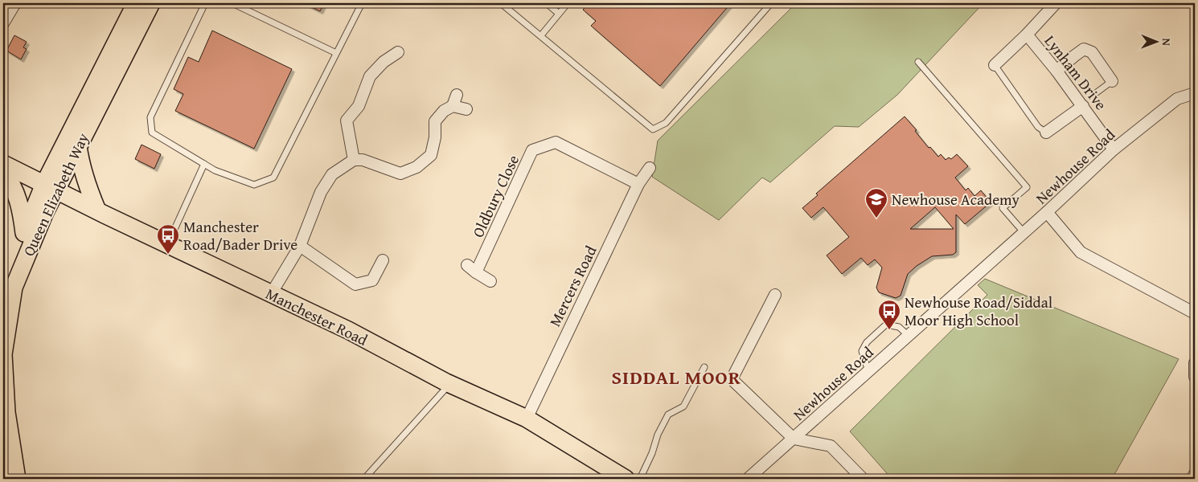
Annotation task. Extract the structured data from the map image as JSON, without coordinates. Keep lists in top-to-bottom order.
{
  "streets": {
    "main road": ["Queen Elizabeth Way", "Manchester Road"],
    "street": [
      "Lynham Drive",
      "Newhouse Road",
      "Oldbury Close",
      "Mercers Road"
    ]
  },
  "crossings": [
    ["Lynham Drive", "Newhouse Road"],
    ["Queen Elizabeth Way", "Manchester Road"],
    ["Oldbury Close", "Mercers Road"],
    ["Mercers Road", "Manchester Road"]
  ],
  "districts": ["SIDDAL MOOR"],
  "places": {
    "school or university": ["Newhouse Academy"],
    "bus stop": ["Manchester Road/Bader Drive", "Newhouse Road/Siddal Moor High School"]
  },
  "north": "right"
}
